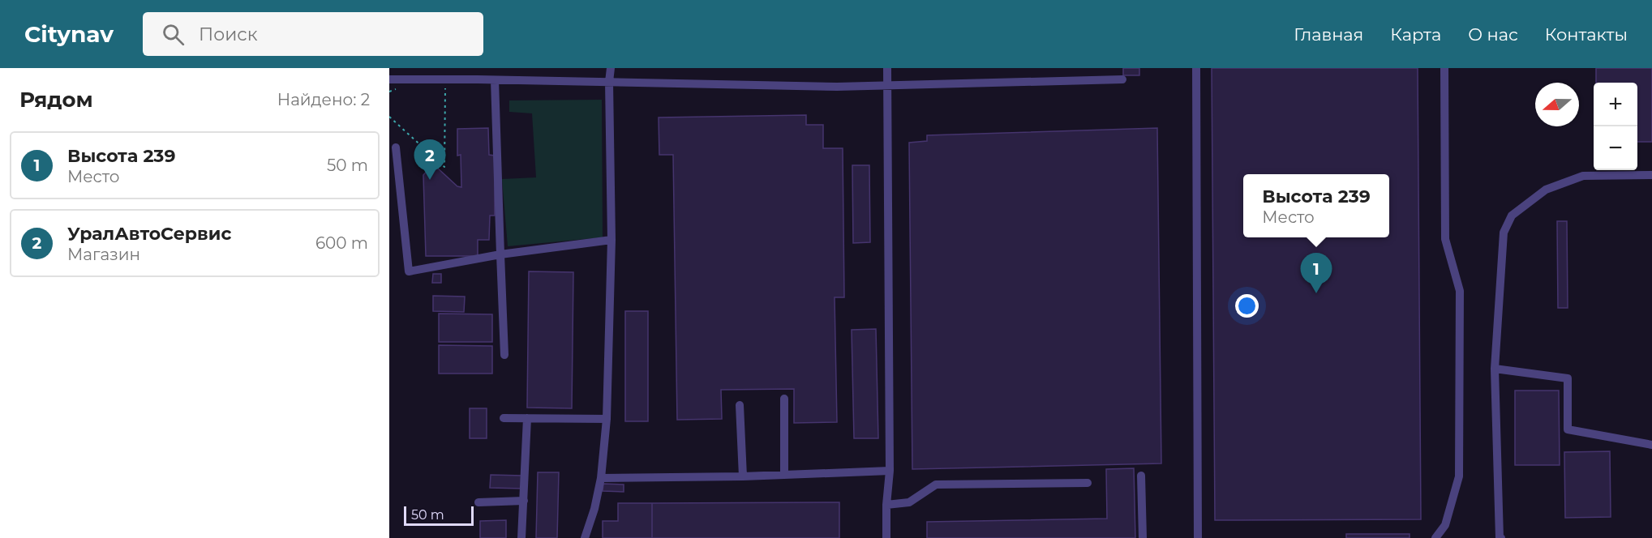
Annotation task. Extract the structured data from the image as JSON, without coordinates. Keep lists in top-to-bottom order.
{
  "scale_bar": "50 m",
  "north": "left",
  "page": {
    "header": "Citynav",
    "search": "Поиск",
    "nav": [
      "Главная",
      "Карта",
      "О нас",
      "Контакты"
    ],
    "heading": ["Рядом", "Найдено: 2"],
    "map_buttons": ["+", "−"],
    "list": [
      {
        "mark": "1",
        "name": "Высота 239",
        "note": "Место",
        "value": "50 m"
      },
      {
        "mark": "2",
        "name": "УралАвтоСервис",
        "note": "Магазин",
        "value": "600 m"
      }
    ],
    "pins": ["2", "1"],
    "popup": ["Высота 239", "Место"],
    "scale": "50 m"
  }
}
